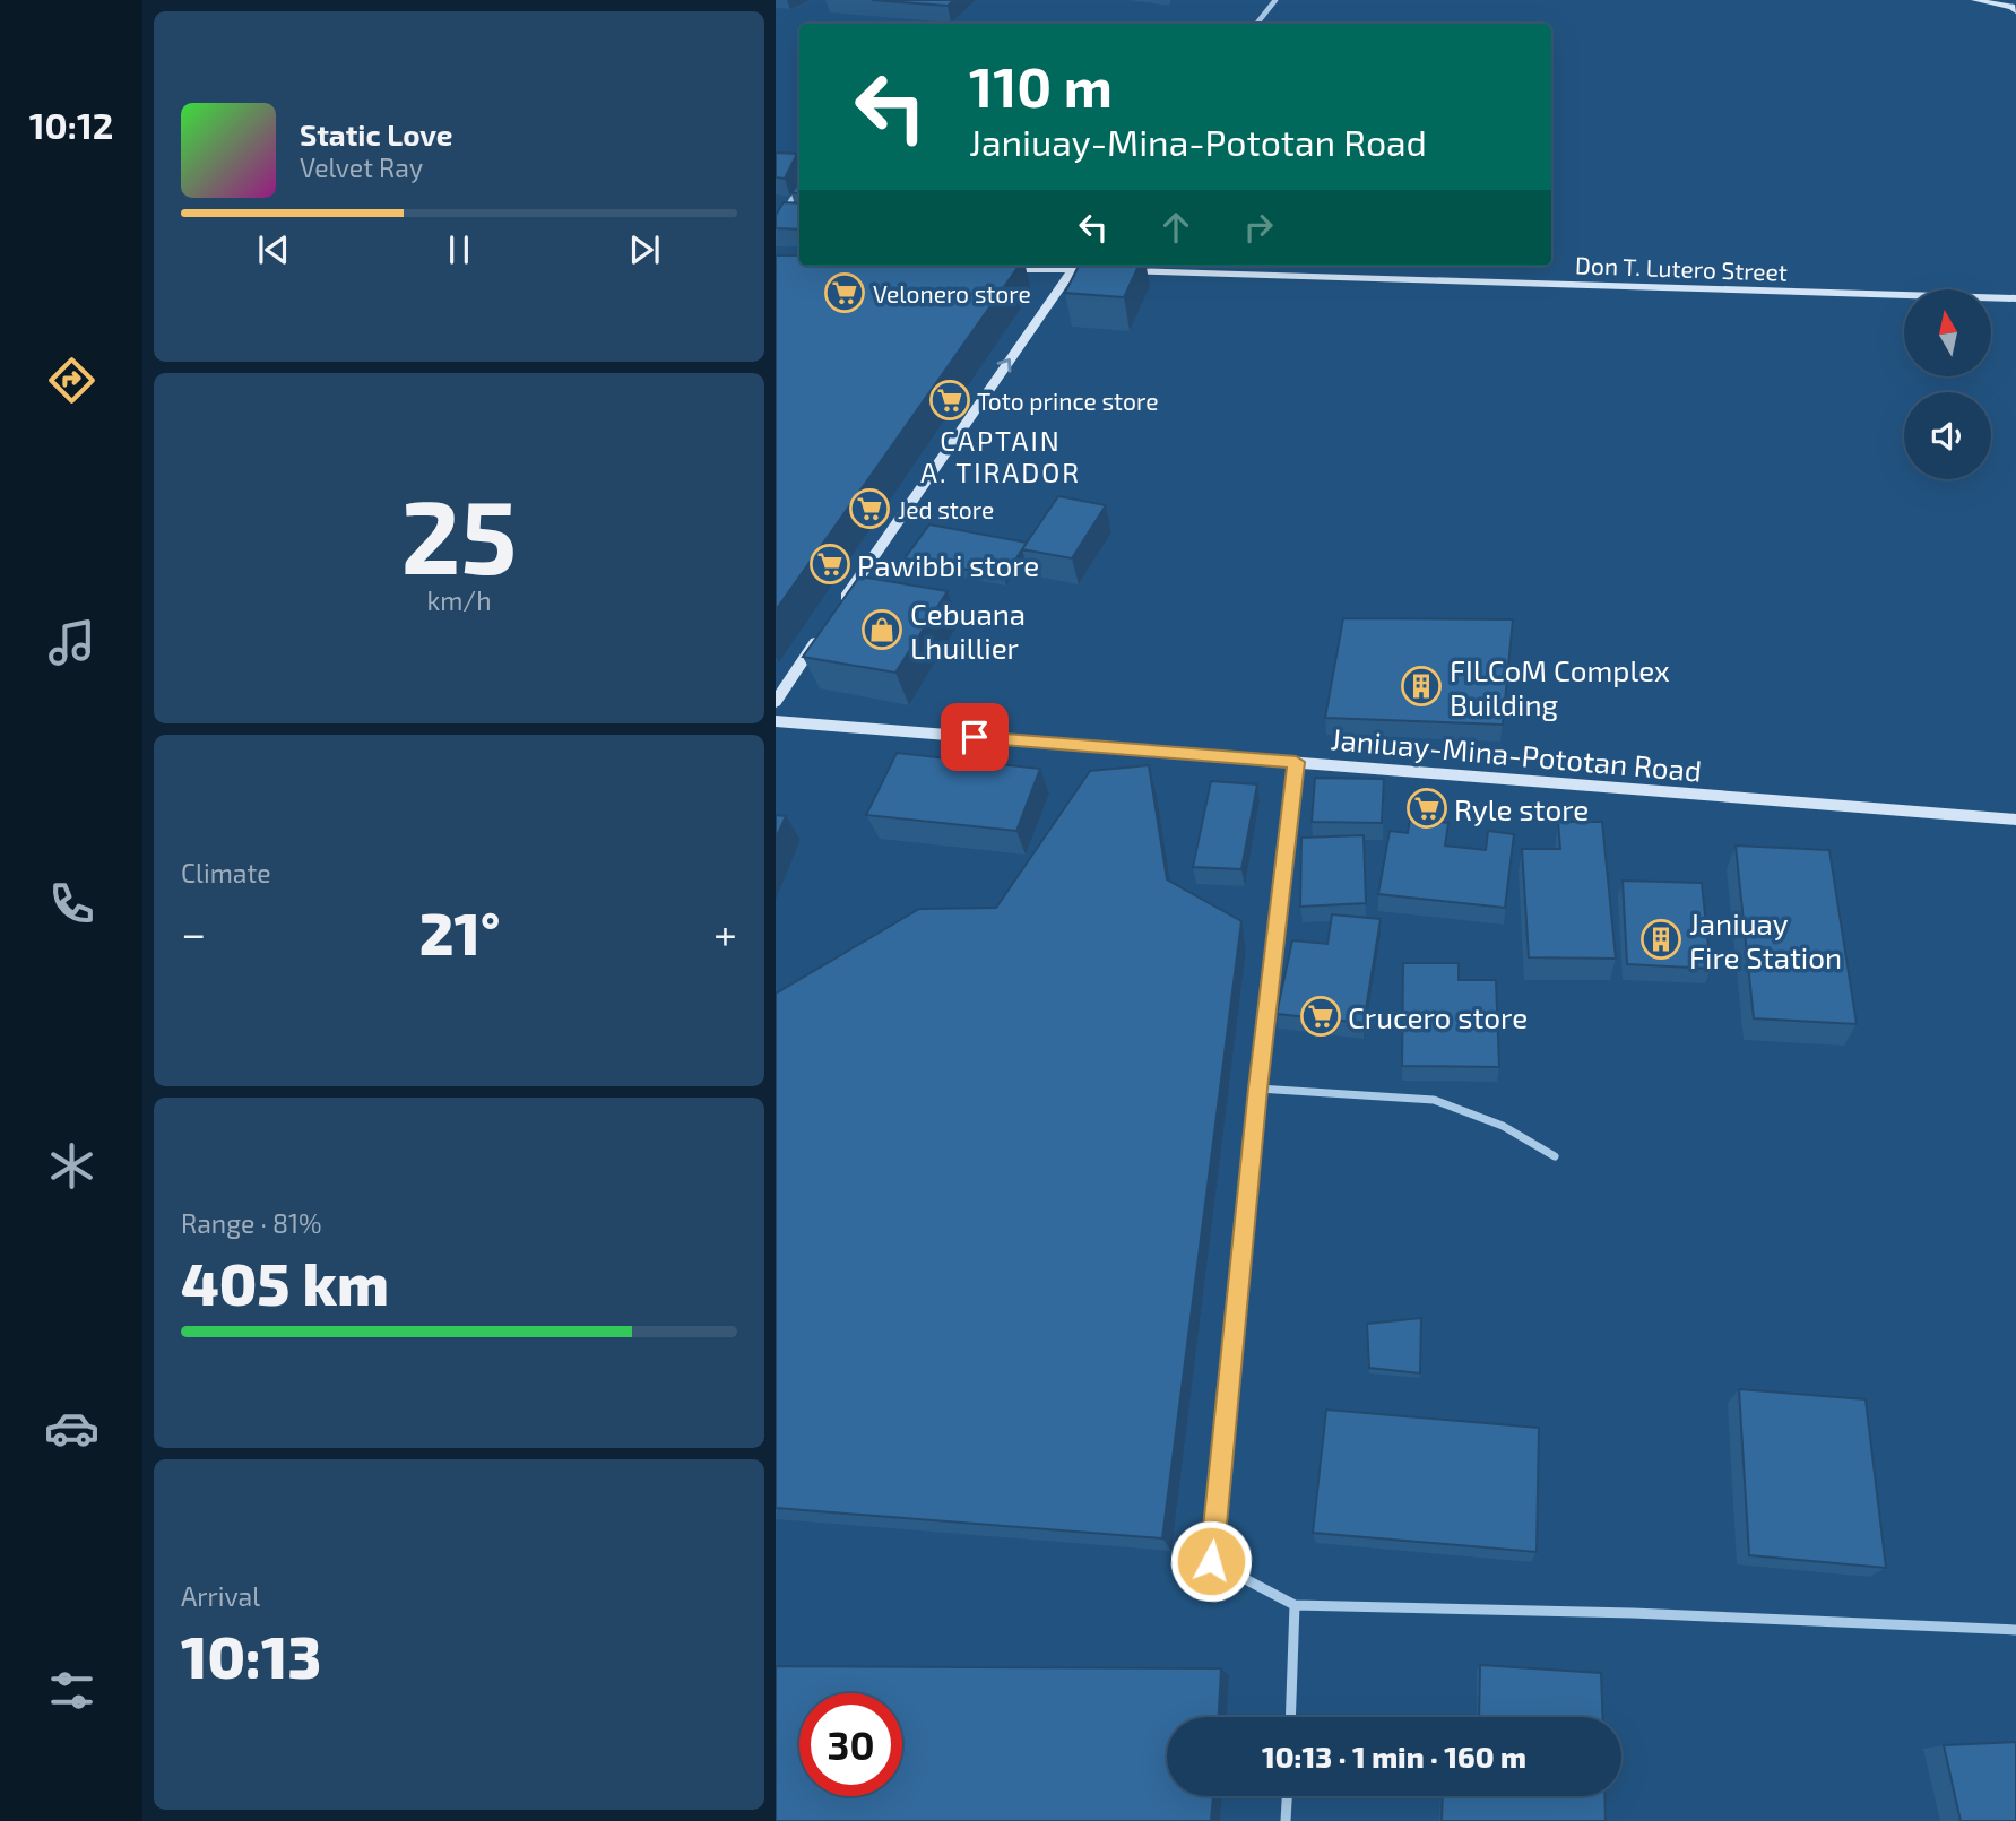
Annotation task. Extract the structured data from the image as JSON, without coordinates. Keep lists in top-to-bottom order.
{
  "streets": {
    "main road": ["Don T. Lutero Street", "Janiuay-Mina-Pototan Road"]
  },
  "districts": ["CAPTAIN A. TIRADOR"],
  "places": {
    "supermarket": [
      "Velonero store",
      "Toto prince store",
      "Jed store",
      "Pawibbi store",
      "Ryle store",
      "Crucero store"
    ],
    "shop": ["Cebuana Lhuillier"],
    "building": ["FILCoM Complex Building", "Janiuay Fire Station"]
  },
  "north": "top",
  "page": {
    "tabs": "10:12",
    "turn": ["110 m", "Janiuay-Mina-Pototan Road"],
    "song": ["Static Love", "Velvet Ray"],
    "tile": [
      ["25", "km/h"],
      "Climate",
      ["Range · 81%", "405 km"],
      ["Arrival", "10:13"]
    ],
    "heat": ["−", "21°", "+"],
    "limit": "30",
    "trip": "10:13 · 1 min · 160 m"
  }
}
